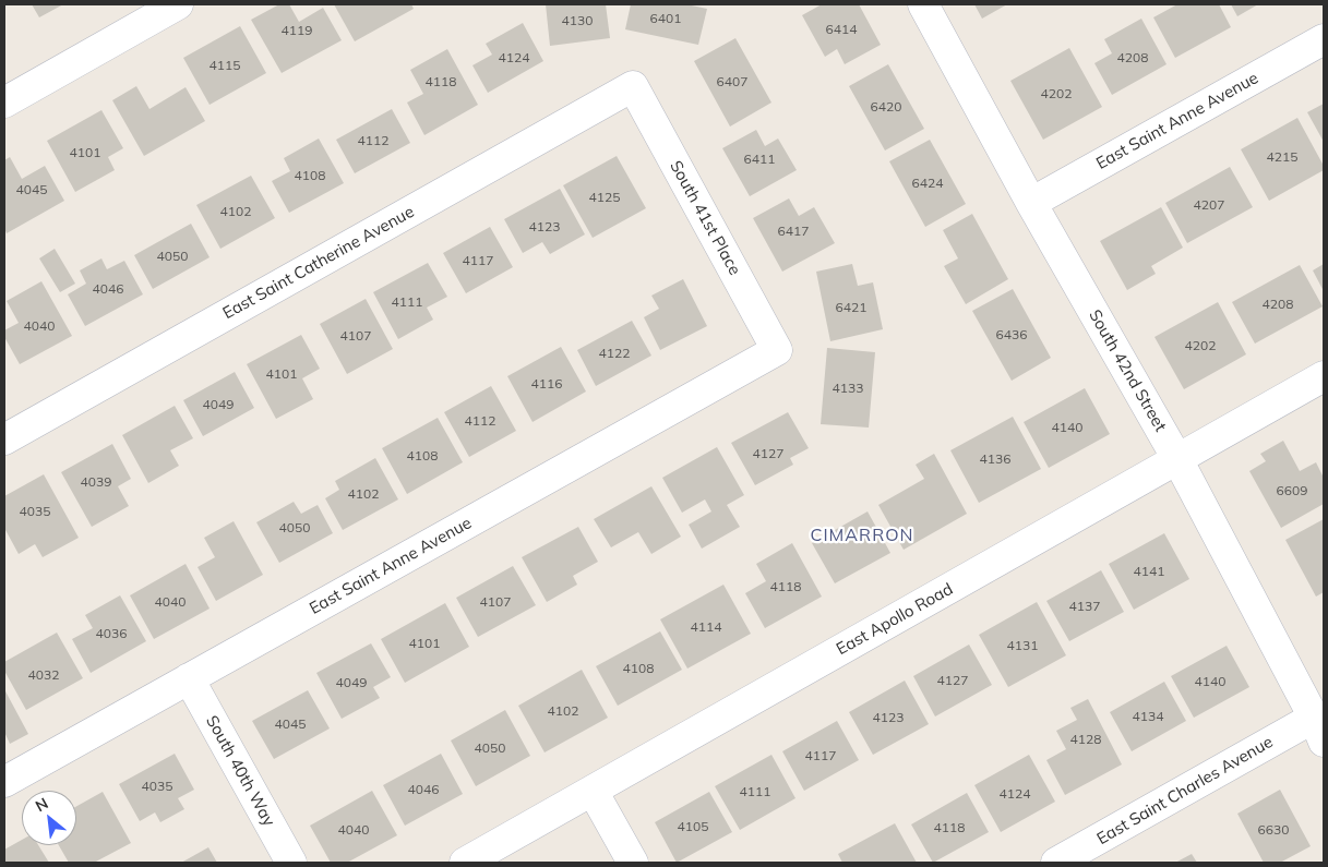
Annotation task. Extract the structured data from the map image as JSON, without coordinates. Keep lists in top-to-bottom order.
{
  "streets": {
    "street": [
      "East Saint Anne Avenue",
      "South 41st Place",
      "East Saint Catherine Avenue",
      "South 42nd Street",
      "East Apollo Road",
      "South 40th Way",
      "East Saint Charles Avenue"
    ]
  },
  "crossings": [
    ["East Saint Anne Avenue", "South 41st Place"],
    ["East Saint Anne Avenue", "South 42nd Street"],
    ["East Saint Anne Avenue", "South 40th Way"],
    ["South 41st Place", "East Saint Catherine Avenue"],
    ["South 42nd Street", "East Apollo Road"],
    ["South 42nd Street", "East Saint Charles Avenue"]
  ],
  "districts": ["CIMARRON"],
  "house_numbers": [
    "6401",
    "4130",
    "6414",
    "4119",
    "4124",
    "4208",
    "4115",
    "4118",
    "6407",
    "4202",
    "6420",
    "4112",
    "4101",
    "4215",
    "6411",
    "4108",
    "6424",
    "4045",
    "4125",
    "4207",
    "4102",
    "4123",
    "6417",
    "4050",
    "4117",
    "4046",
    "4111",
    "4208",
    "6421",
    "4040",
    "6436",
    "4107",
    "4202",
    "4122",
    "4101",
    "4116",
    "4133",
    "4049",
    "4112",
    "4140",
    "4127",
    "4108",
    "4136",
    "4039",
    "6609",
    "4102",
    "4035",
    "4050",
    "4141",
    "4118",
    "4040",
    "4107",
    "4137",
    "4114",
    "4036",
    "4101",
    "4131",
    "4108",
    "4032",
    "4127",
    "4140",
    "4049",
    "4102",
    "4134",
    "4123",
    "4045",
    "4128",
    "4050",
    "4117",
    "4035",
    "4046",
    "4111",
    "4124",
    "4105",
    "4118",
    "4040",
    "6630"
  ],
  "north": "top left"
}
